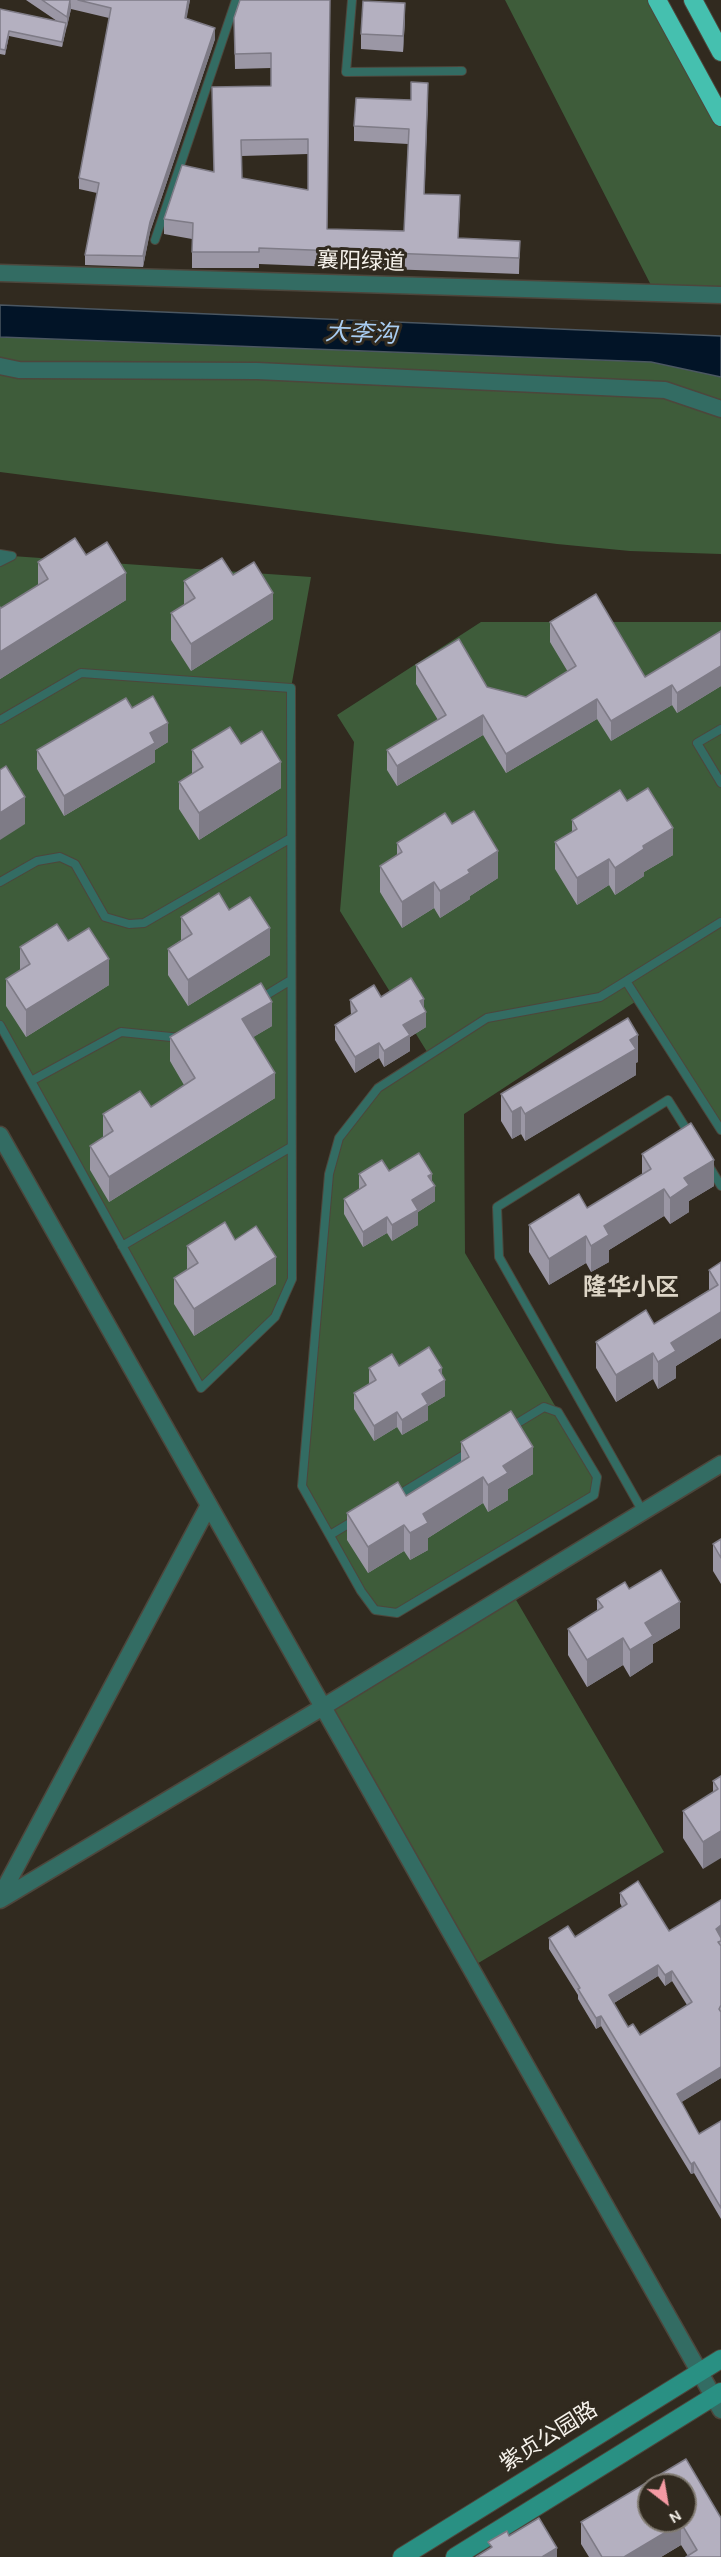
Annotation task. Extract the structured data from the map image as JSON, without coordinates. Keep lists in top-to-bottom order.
{
  "streets": {
    "street": ["襄阳绿道", "紫贞公园路"]
  },
  "districts": ["隆华小区"],
  "water": ["大李沟"],
  "north": "bottom right"
}
